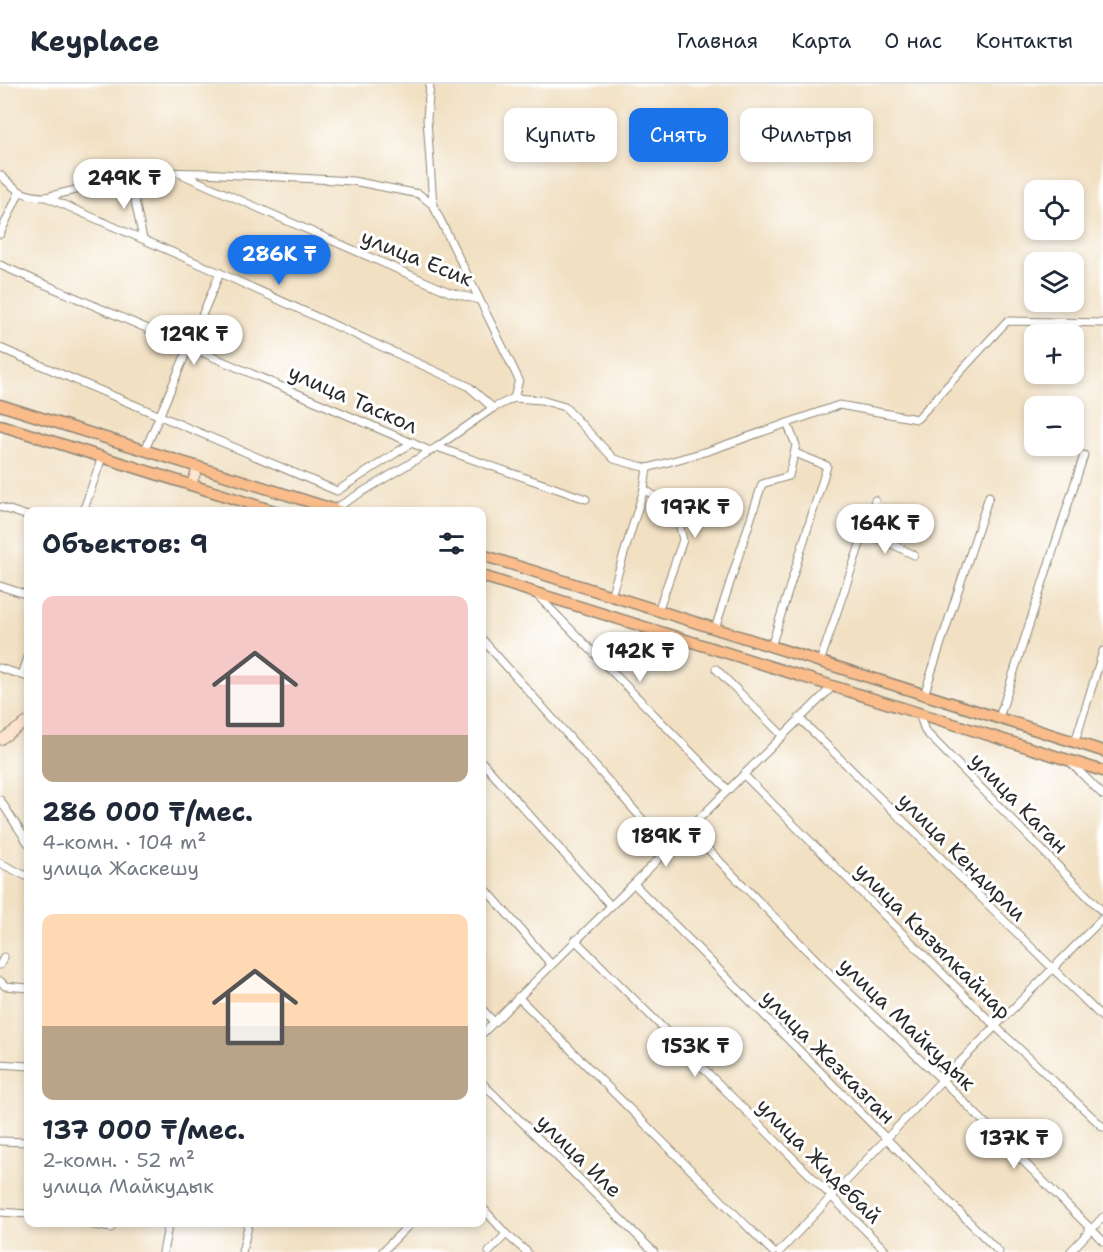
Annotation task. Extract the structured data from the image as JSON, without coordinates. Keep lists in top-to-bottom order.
{
  "streets": {
    "street": [
      "улица Есик",
      "улица Таскол",
      "улица Каган",
      "улица Кендирли",
      "улица Кызылкайнар",
      "улица Майкудык",
      "улица Жезказган",
      "улица Иле",
      "улица Жидебай"
    ]
  },
  "page": {
    "header": "Keyplace",
    "nav": [
      "Главная",
      "Карта",
      "О нас",
      "Контакты"
    ],
    "chip": ["Купить", "Снять", "Фильтры"],
    "price": [
      "249K ₸",
      "286K ₸",
      "129K ₸",
      "197K ₸",
      "164K ₸",
      "142K ₸",
      "189K ₸",
      "153K ₸",
      "137K ₸"
    ],
    "map_buttons": ["+", "−"],
    "heading": "Объектов: 9",
    "list": [
      {
        "name": "286 000 ₸/мес.",
        "note": "4-комн. · 104 m² · улица Жаскешу"
      },
      {
        "name": "137 000 ₸/мес.",
        "note": "2-комн. · 52 m² · улица Майкудык"
      }
    ]
  }
}
